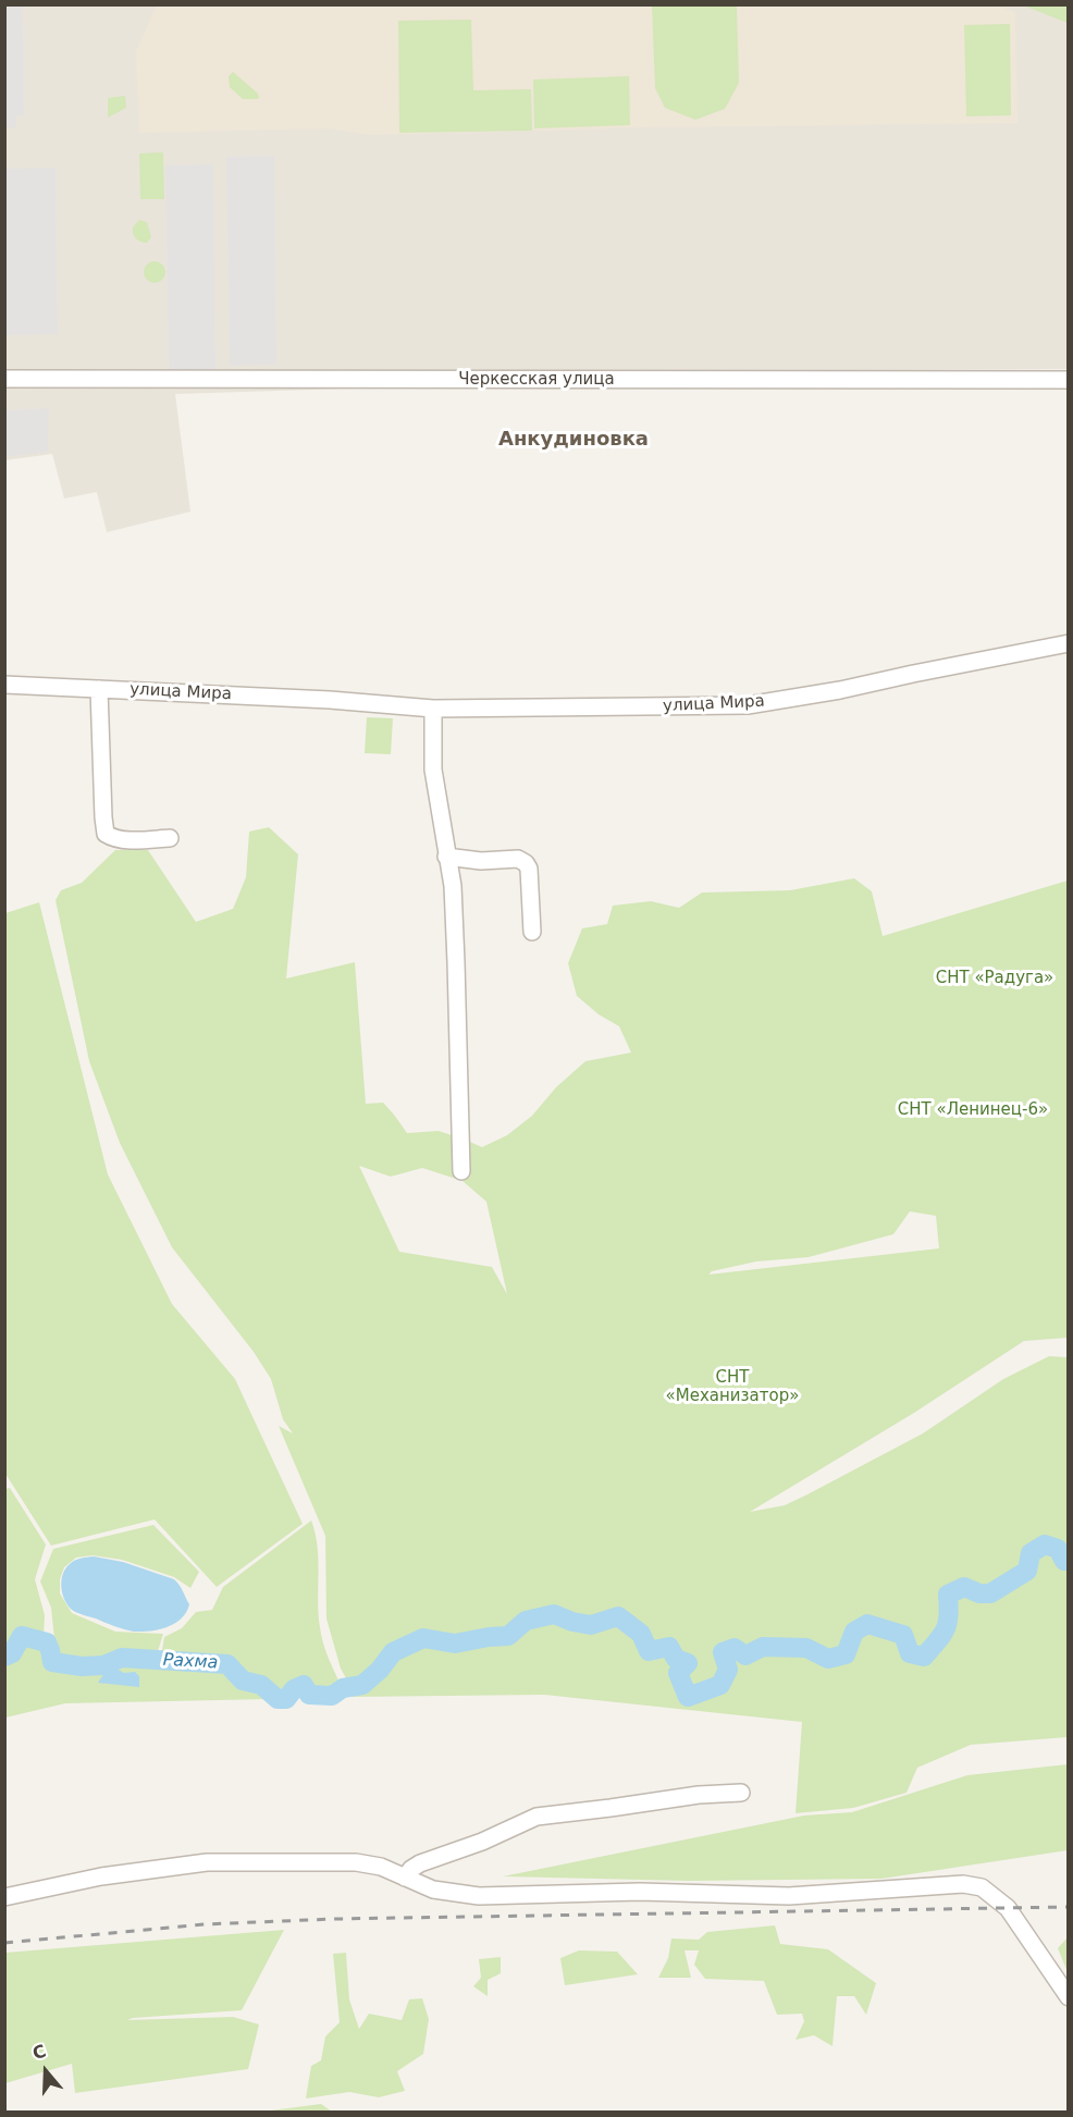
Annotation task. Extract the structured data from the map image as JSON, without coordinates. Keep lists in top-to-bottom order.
{
  "streets": {
    "street": ["Черкесская улица", "улица Мира"]
  },
  "districts": ["Анкудиновка"],
  "water": ["Рахма"],
  "parks": ["СНТ «Радуга»", "СНТ «Ленинец-6»", "СНТ «Механизатор»"],
  "north": "top"
}
